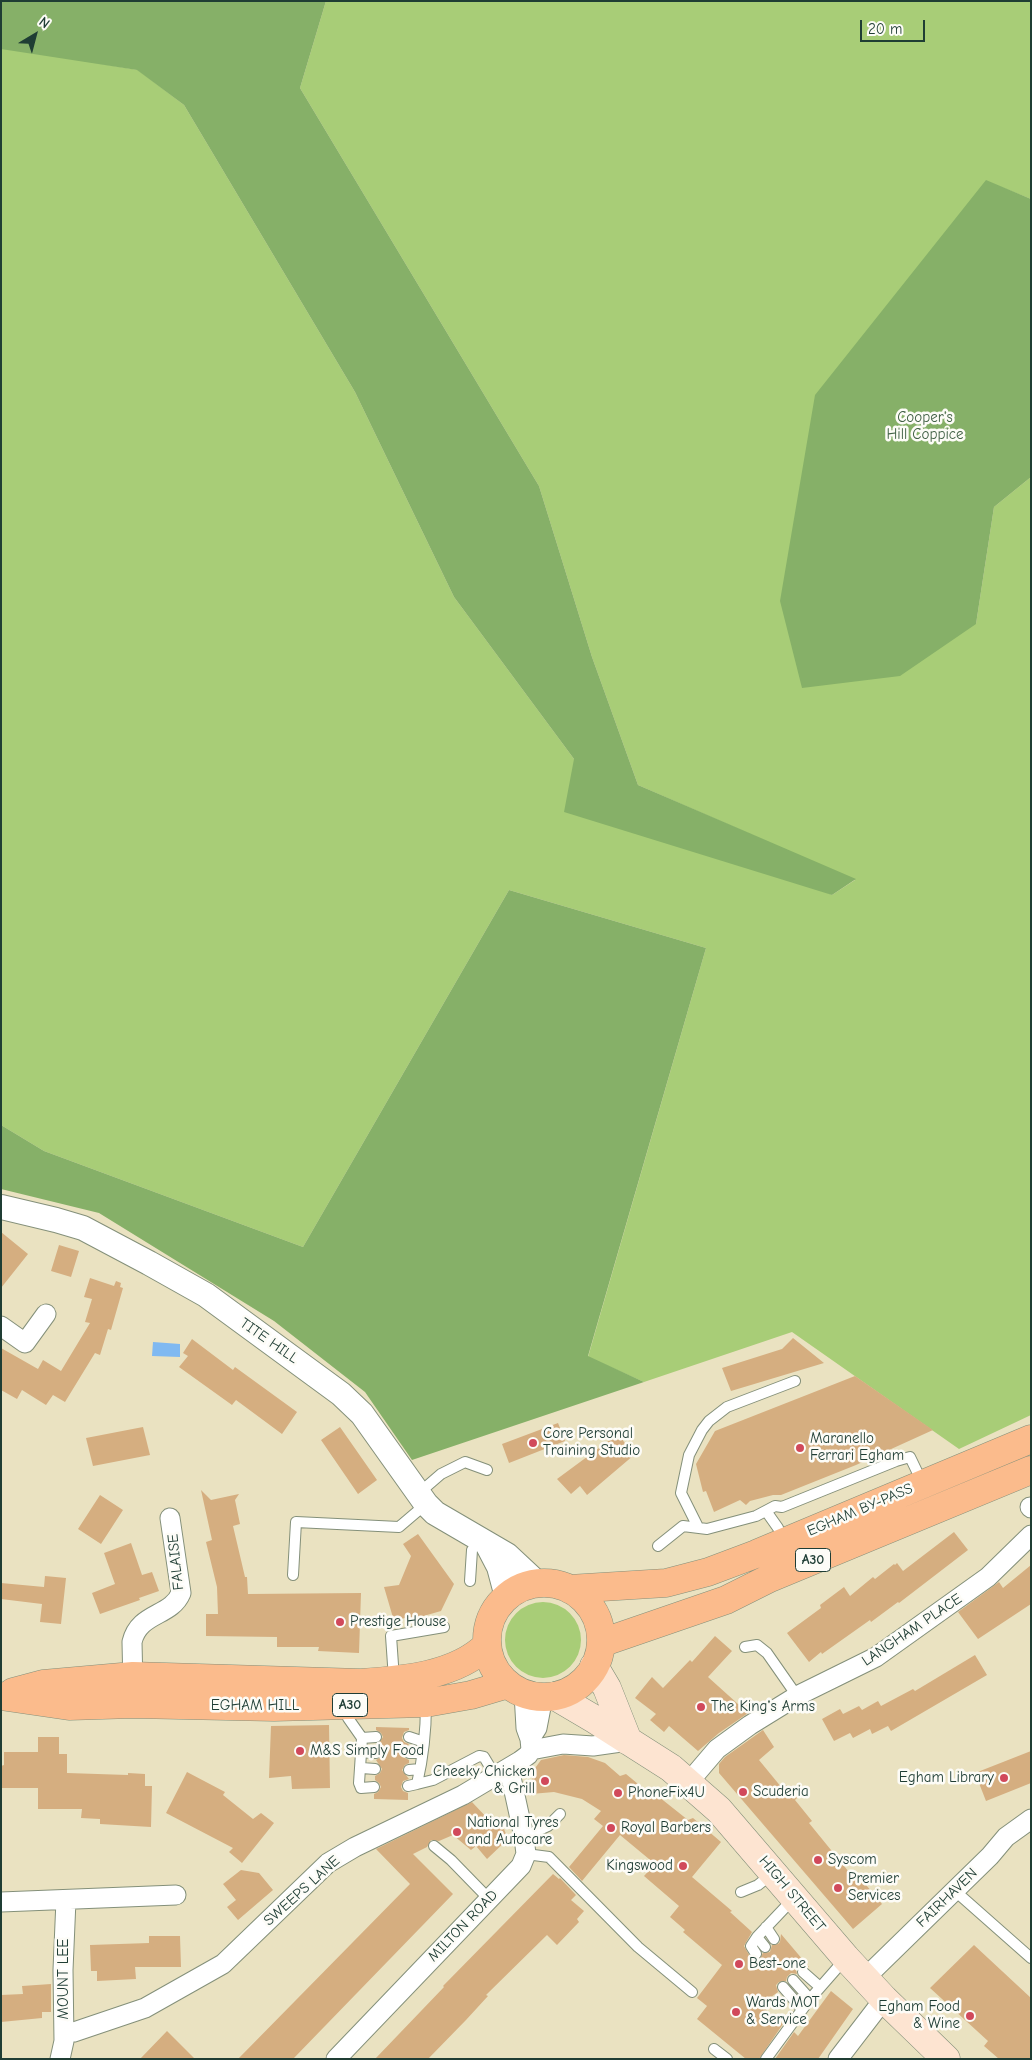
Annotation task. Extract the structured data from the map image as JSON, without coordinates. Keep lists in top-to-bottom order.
{
  "streets": {
    "main road": [
      "EGHAM BY-PASS",
      "A30",
      "EGHAM HILL",
      "HIGH STREET"
    ],
    "street": [
      "TITE HILL",
      "FALAISE",
      "LANGHAM PLACE",
      "SWEEPS LANE",
      "FAIRHAVEN",
      "MILTON ROAD",
      "MOUNT LEE"
    ]
  },
  "crossings": [
    ["TITE HILL", "EGHAM BY-PASS"],
    ["TITE HILL", "EGHAM HILL"],
    ["TITE HILL", "SWEEPS LANE"],
    ["TITE HILL", "HIGH STREET"],
    ["EGHAM BY-PASS", "EGHAM HILL"],
    ["EGHAM BY-PASS", "SWEEPS LANE"],
    ["EGHAM BY-PASS", "HIGH STREET"],
    ["FALAISE", "EGHAM HILL"],
    ["LANGHAM PLACE", "HIGH STREET"],
    ["EGHAM HILL", "SWEEPS LANE"],
    ["EGHAM HILL", "HIGH STREET"],
    ["SWEEPS LANE", "HIGH STREET"],
    ["SWEEPS LANE", "MOUNT LEE"],
    ["HIGH STREET", "FAIRHAVEN"]
  ],
  "parks": ["Cooper's Hill Coppice"],
  "places": [
    "Core Personal Training Studio",
    "Maranello Ferrari Egham",
    "Prestige House",
    "The King's Arms",
    "M&S Simply Food",
    "Egham Library",
    "Cheeky Chicken & Grill",
    "Scuderia",
    "PhoneFix4U",
    "Royal Barbers",
    "National Tyres and Autocare",
    "Syscom",
    "Kingswood",
    "Premier Services",
    "Best-one",
    "Wards MOT & Service",
    "Egham Food & Wine"
  ],
  "scale_bar": "20 m",
  "north": "top right"
}
